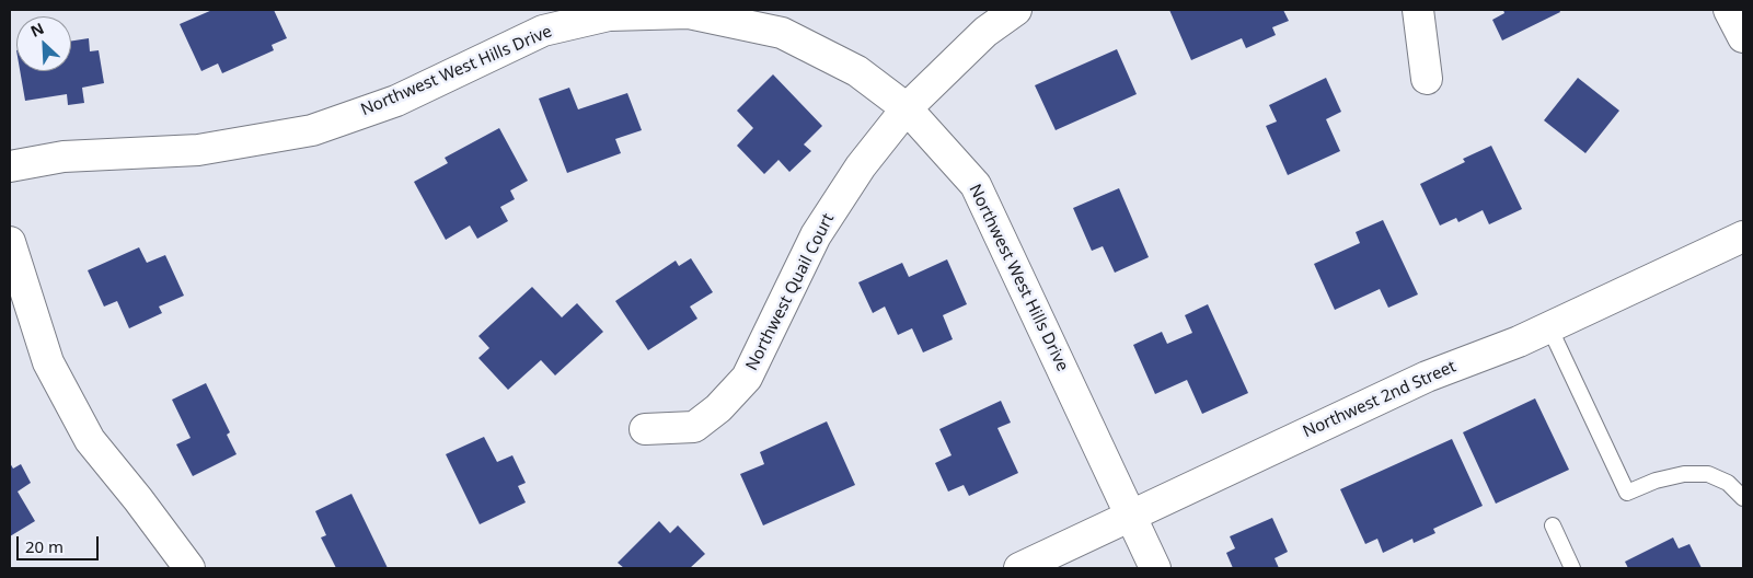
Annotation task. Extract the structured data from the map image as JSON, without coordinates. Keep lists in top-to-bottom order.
{
  "streets": {
    "street": ["Northwest West Hills Drive", "Northwest Quail Court", "Northwest 2nd Street"]
  },
  "crossings": [
    ["Northwest West Hills Drive", "Northwest Quail Court"],
    ["Northwest West Hills Drive", "Northwest 2nd Street"]
  ],
  "scale_bar": "20 m",
  "north": "top left"
}
